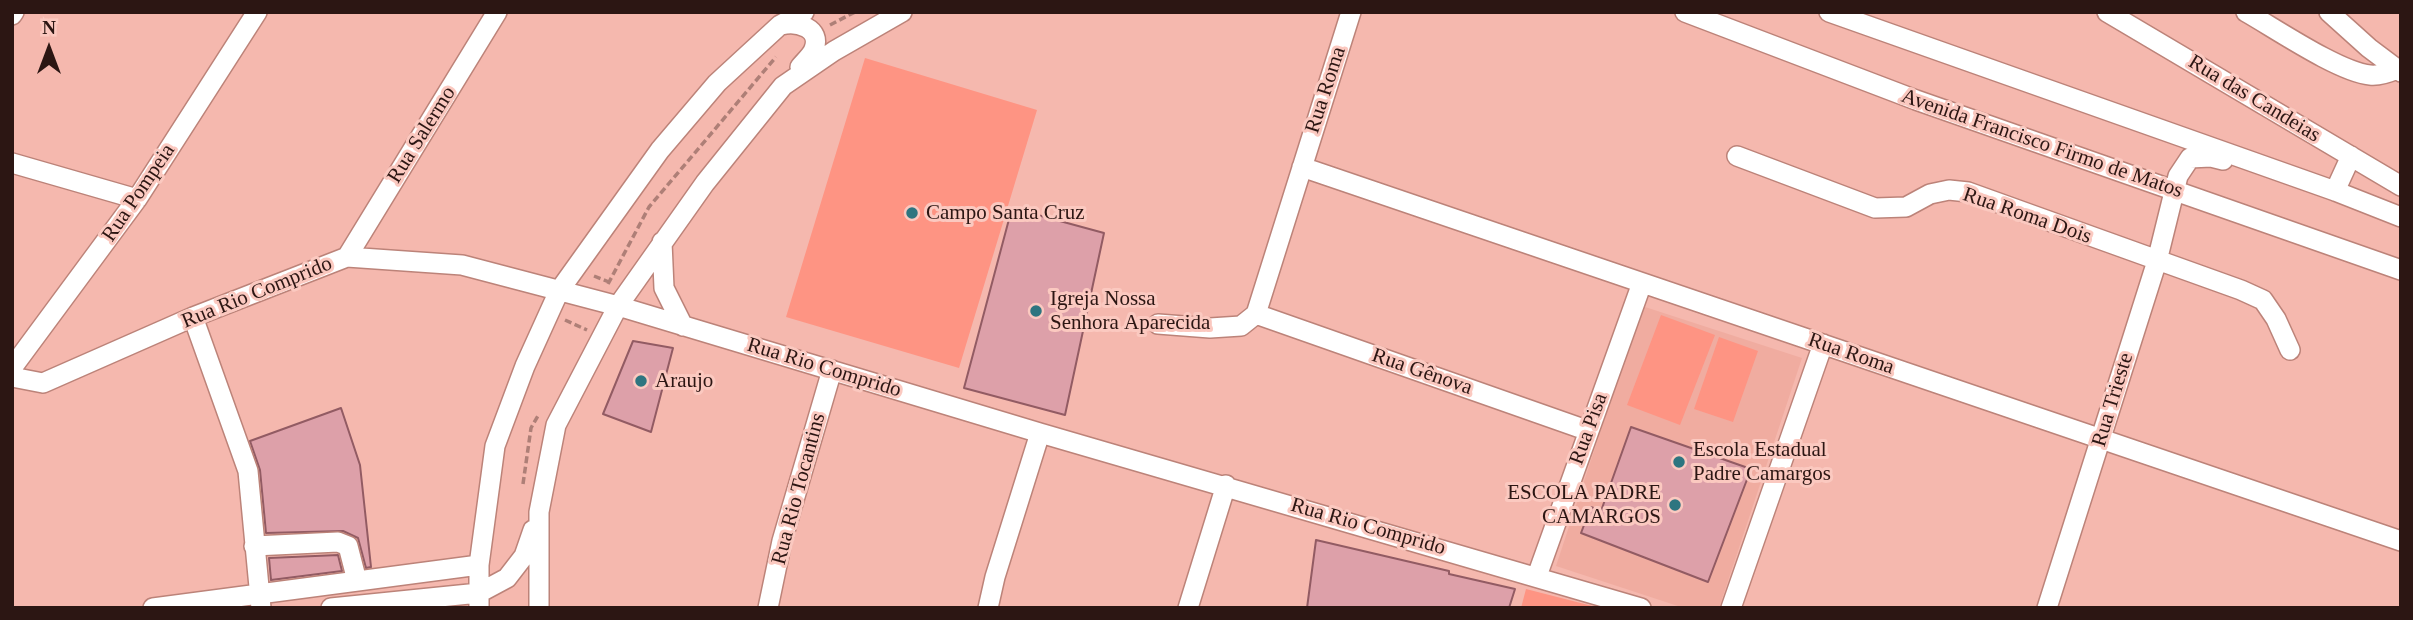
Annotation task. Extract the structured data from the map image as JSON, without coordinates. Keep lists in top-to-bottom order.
{
  "streets": {
    "street": [
      "Rua Roma",
      "Rua das Candeias",
      "Rua Salermo",
      "Avenida Francisco Firmo de Matos",
      "Rua Pompeia",
      "Rua Roma Dois",
      "Rua Rio Comprido",
      "Rua Gênova",
      "Rua Trieste",
      "Rua Pisa",
      "Rua Rio Tocantins"
    ]
  },
  "crossings": [
    ["Rua Roma", "Rua Gênova"],
    ["Rua Roma", "Rua Trieste"],
    ["Rua Roma", "Rua Pisa"],
    ["Rua Salermo", "Rua Rio Comprido"],
    ["Avenida Francisco Firmo de Matos", "Rua Trieste"],
    ["Rua Roma Dois", "Rua Trieste"],
    ["Rua Rio Comprido", "Rua Pisa"],
    ["Rua Rio Comprido", "Rua Rio Tocantins"],
    ["Rua Gênova", "Rua Pisa"]
  ],
  "places": [
    "Campo Santa Cruz",
    "Igreja Nossa Senhora Aparecida",
    "Araujo",
    "Escola Estadual Padre Camargos",
    "ESCOLA PADRE CAMARGOS"
  ],
  "north": "top"
}
